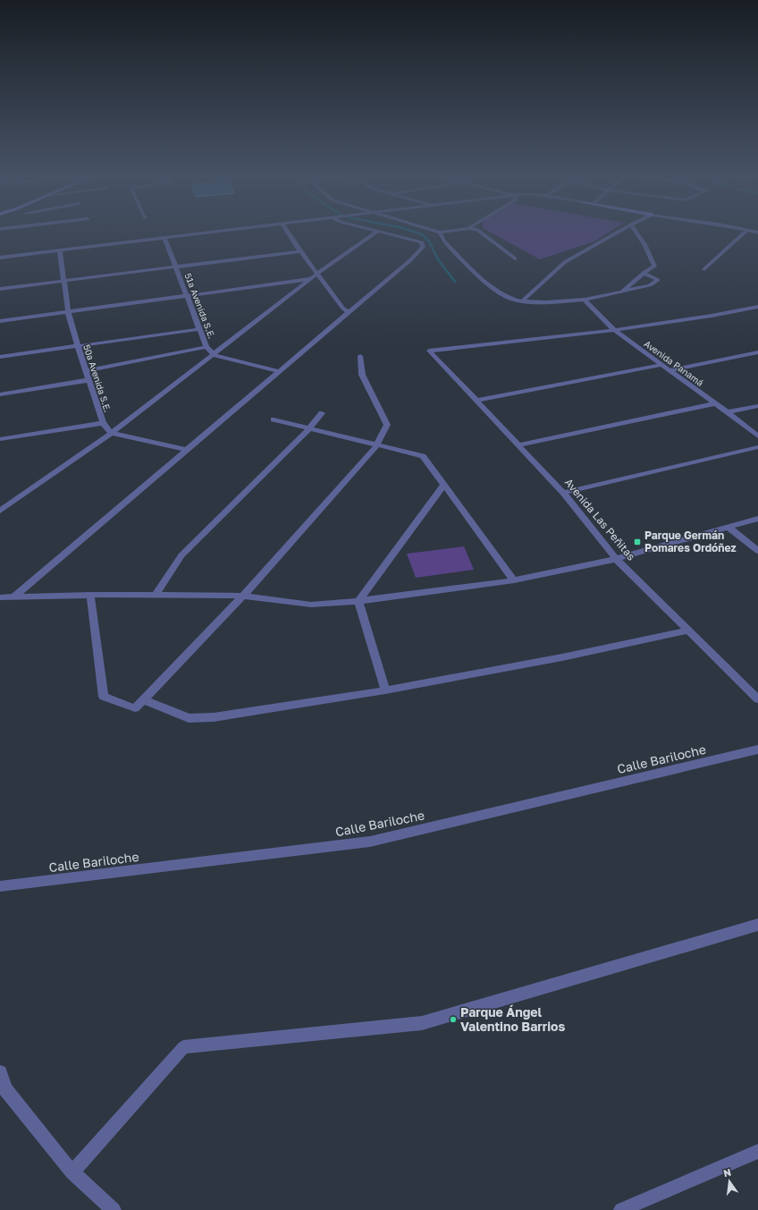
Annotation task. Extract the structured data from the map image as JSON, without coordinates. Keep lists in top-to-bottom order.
{
  "streets": {
    "street": [
      "51a Avenida S.E.",
      "Avenida Panamá",
      "50a Avenida S.E.",
      "Avenida Las Peñitas",
      "Calle Bariloche"
    ]
  },
  "crossings": [
    ["Avenida Panamá", "Avenida Las Peñitas"]
  ],
  "places": {
    "transit": ["Parque Germán Pomares Ordóñez"],
    "other": ["Parque Ángel Valentino Barrios"]
  },
  "north": "top"
}
